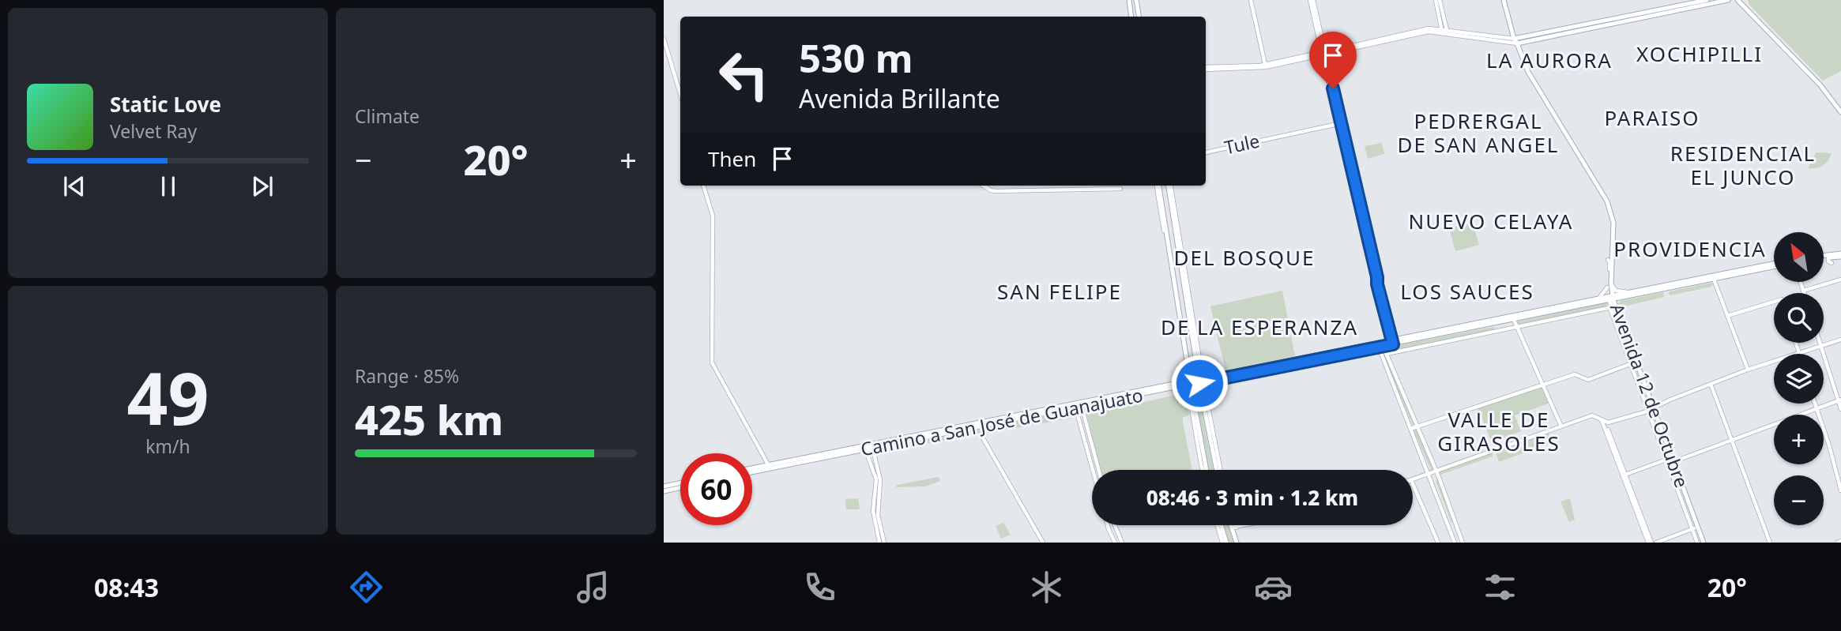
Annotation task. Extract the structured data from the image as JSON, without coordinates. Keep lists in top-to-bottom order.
{
  "streets": {
    "main road": ["Avenida 12 de Octubre", "Camino a San José de Guanajuato"],
    "street": ["Tule"]
  },
  "crossings": [
    ["Avenida 12 de Octubre", "Camino a San José de Guanajuato"]
  ],
  "districts": [
    "XOCHIPILLI",
    "LA AURORA",
    "PARAISO",
    "PEDRERGAL DE SAN ANGEL",
    "RESIDENCIAL EL JUNCO",
    "NUEVO CELAYA",
    "PROVIDENCIA",
    "DEL BOSQUE",
    "SAN FELIPE",
    "LOS SAUCES",
    "DE LA ESPERANZA",
    "VALLE DE GIRASOLES"
  ],
  "north": "top left",
  "page": {
    "tile": [
      "Climate",
      ["49", "km/h"],
      ["Range · 85%", "425 km"]
    ],
    "turn": ["530 m", "Avenida Brillante"],
    "song": ["Static Love", "Velvet Ray"],
    "then": "Then",
    "heat": ["−", "20°", "+"],
    "map_buttons": ["+", "−"],
    "limit": "60",
    "trip": "08:46 · 3 min · 1.2 km",
    "tabs": ["08:43", "20°"]
  }
}
